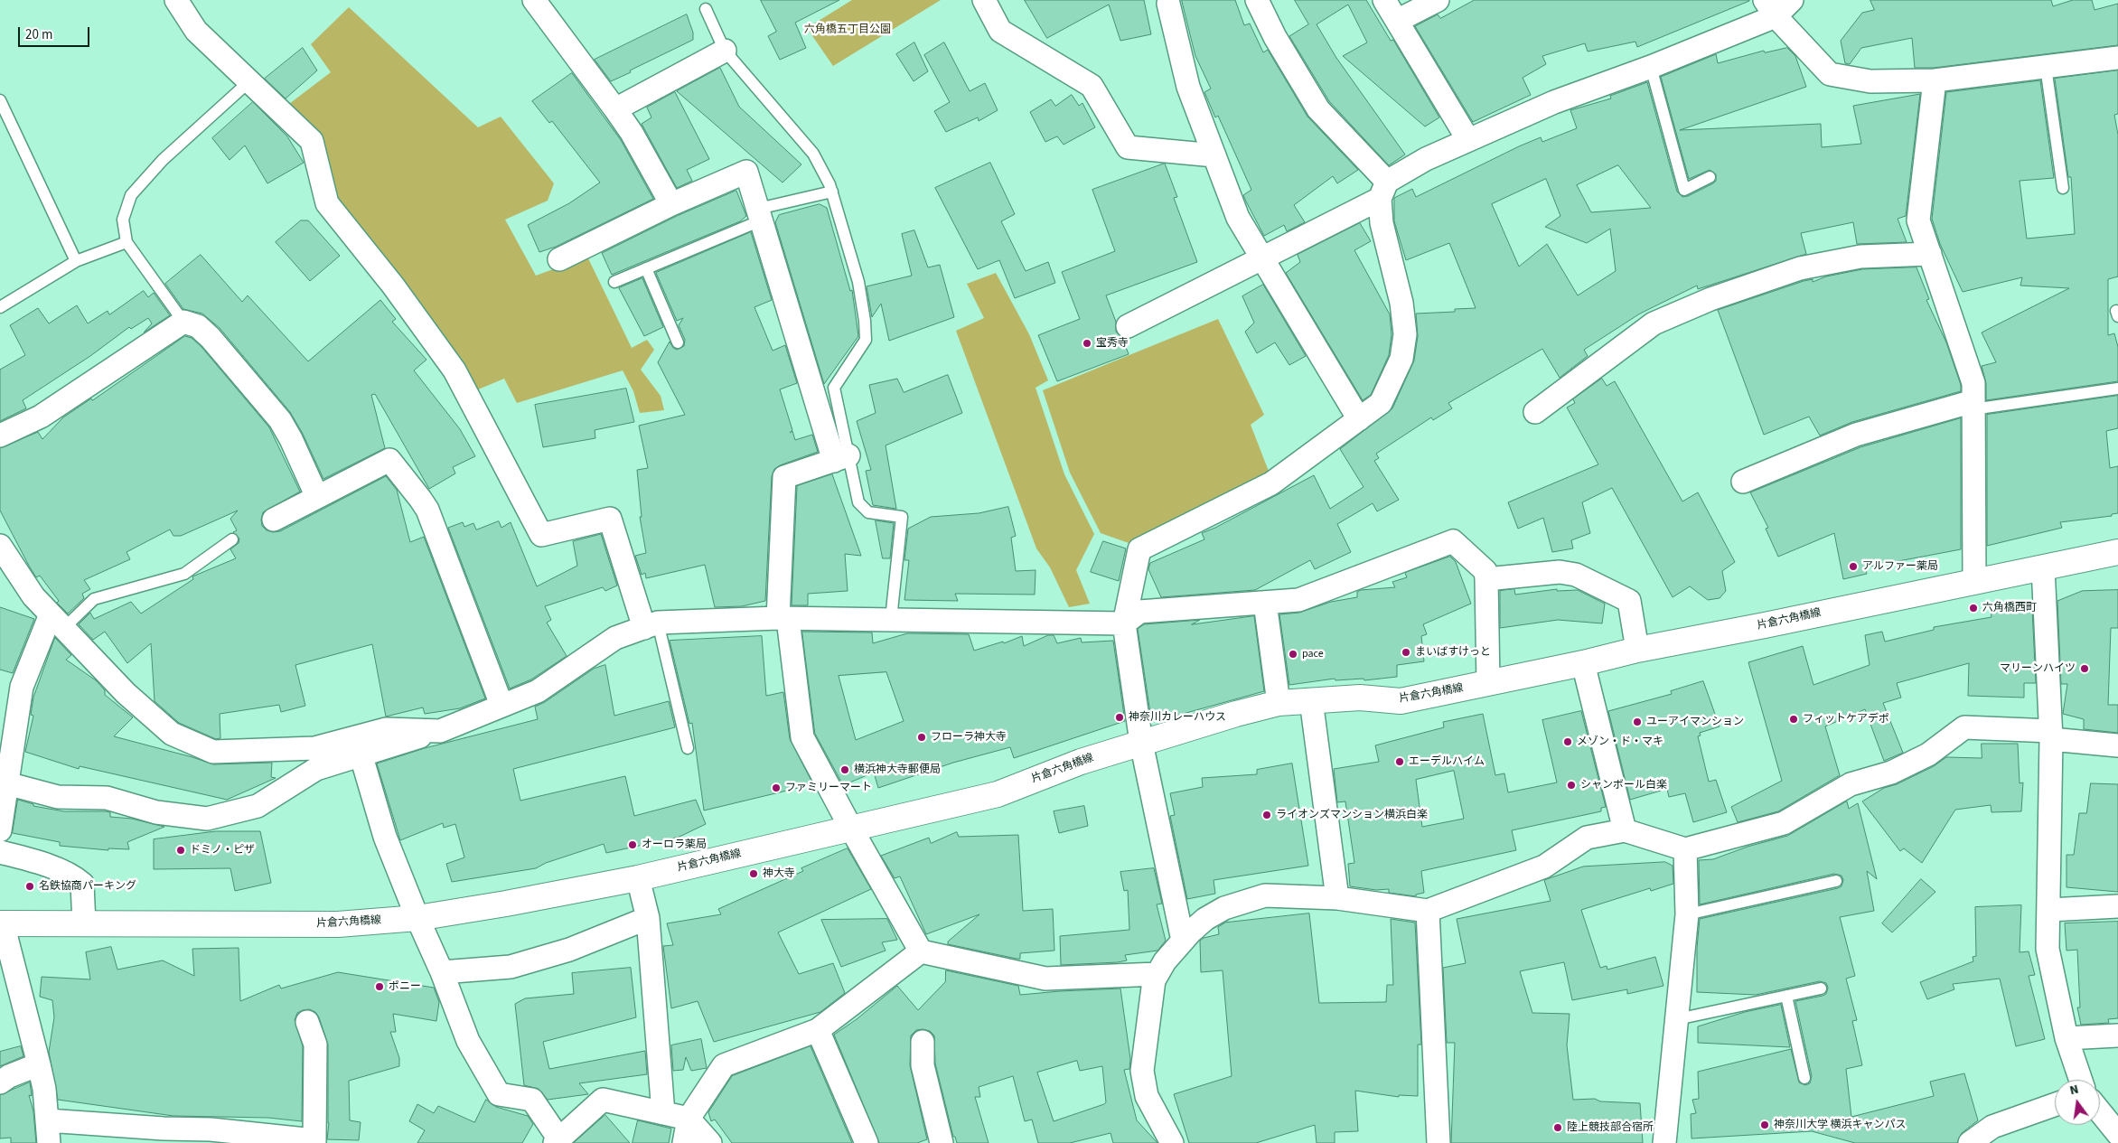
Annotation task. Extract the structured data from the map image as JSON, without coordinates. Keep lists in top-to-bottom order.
{
  "streets": {
    "street": ["片倉六角橋線"]
  },
  "parks": ["六角橋五丁目公園"],
  "places": [
    "宝秀寺",
    "アルファー薬局",
    "六角橋西町",
    "まいばすけっと",
    "pace",
    "マリーンハイツ",
    "神奈川カレーハウス",
    "フィットケアデポ",
    "ユーアイマンション",
    "フローラ神大寺",
    "メゾン・ド・マキ",
    "エーデルハイム",
    "横浜神大寺郵便局",
    "シャンボール白楽",
    "ファミリーマート",
    "ライオンズマンション横浜白楽",
    "オーロラ薬局",
    "ドミノ・ピザ",
    "神大寺",
    "名鉄協商パーキング",
    "ポニー",
    "神奈川大学 横浜キャンパス",
    "陸上競技部合宿所"
  ],
  "scale_bar": "20 m",
  "north": "top"
}
